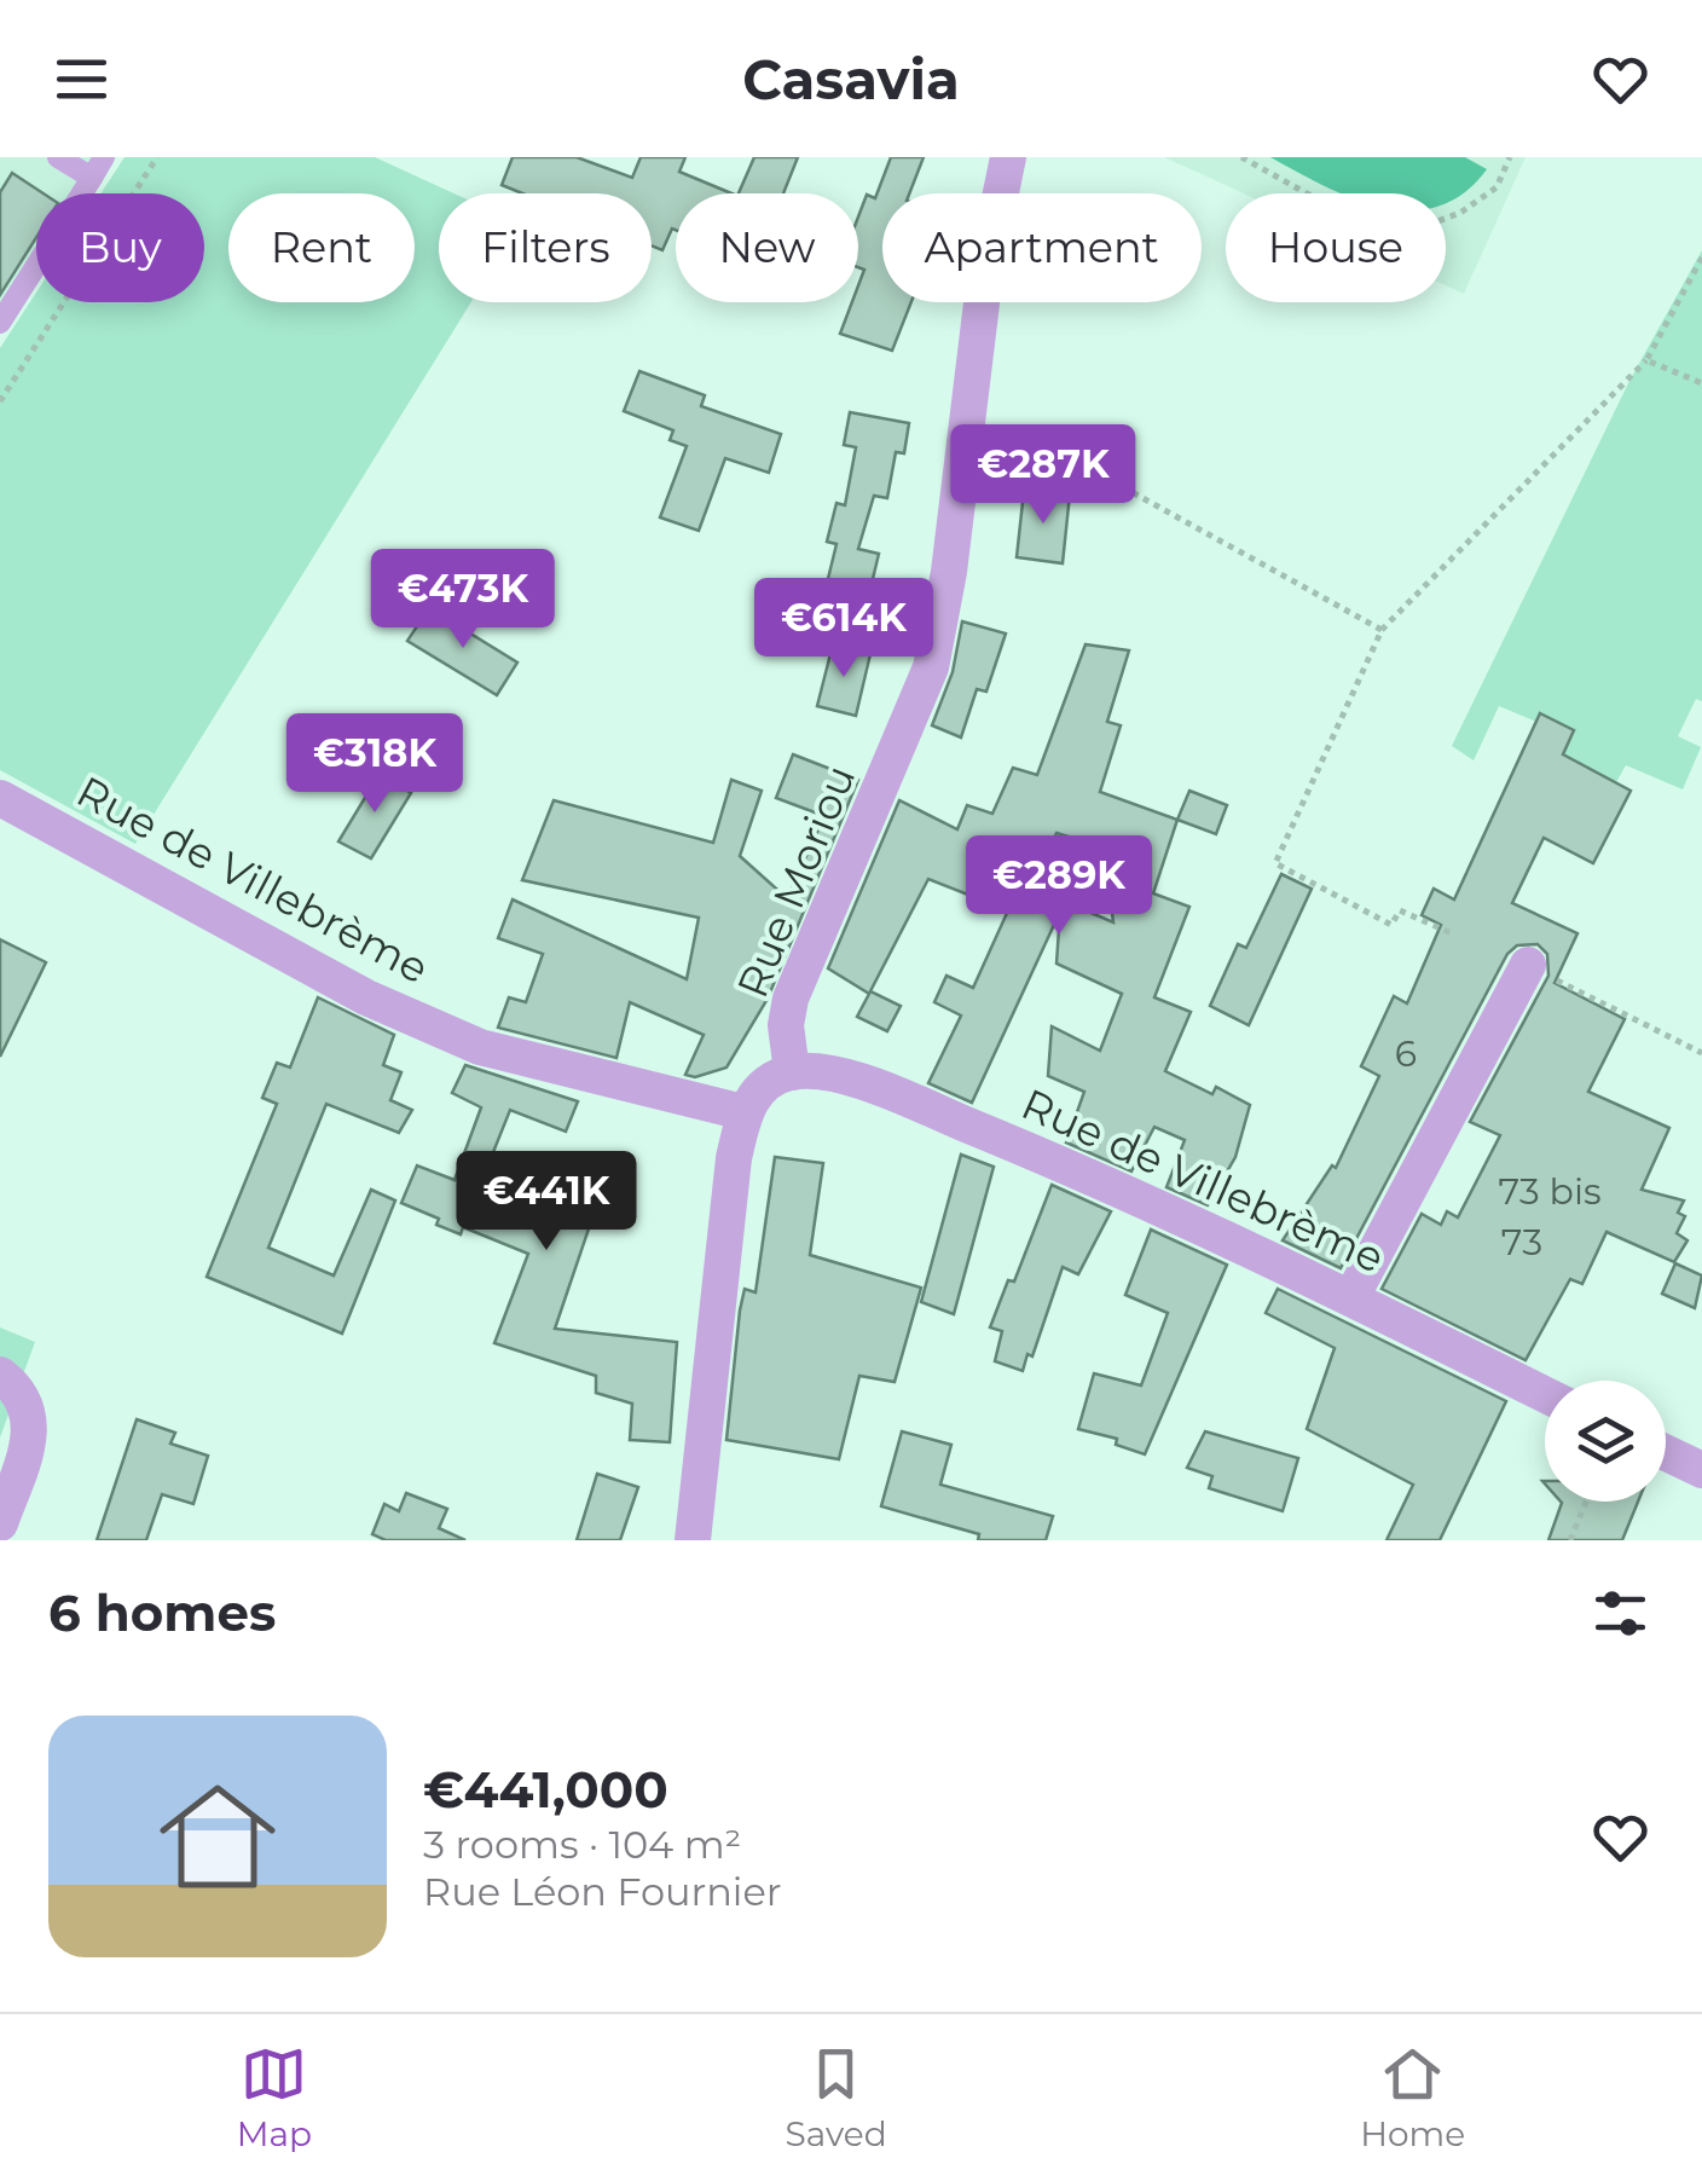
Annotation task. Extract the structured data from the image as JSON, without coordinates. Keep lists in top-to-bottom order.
{
  "streets": {
    "street": ["Rue de Villebrème", "Rue Moriou"]
  },
  "crossings": [
    ["Rue de Villebrème", "Rue Moriou"]
  ],
  "house_numbers": ["6", "73 bis", "73"],
  "page": {
    "header": "Casavia",
    "chip": [
      "Buy",
      "Rent",
      "Filters",
      "New",
      "Apartment",
      "House"
    ],
    "price": [
      "€287K",
      "€473K",
      "€614K",
      "€318K",
      "€289K",
      "€441K"
    ],
    "heading": "6 homes",
    "list": [
      {
        "name": "€441,000",
        "note": "3 rooms · 104 m² · Rue Léon Fournier"
      }
    ],
    "tabs": ["Map", "Saved", "Home"]
  }
}
